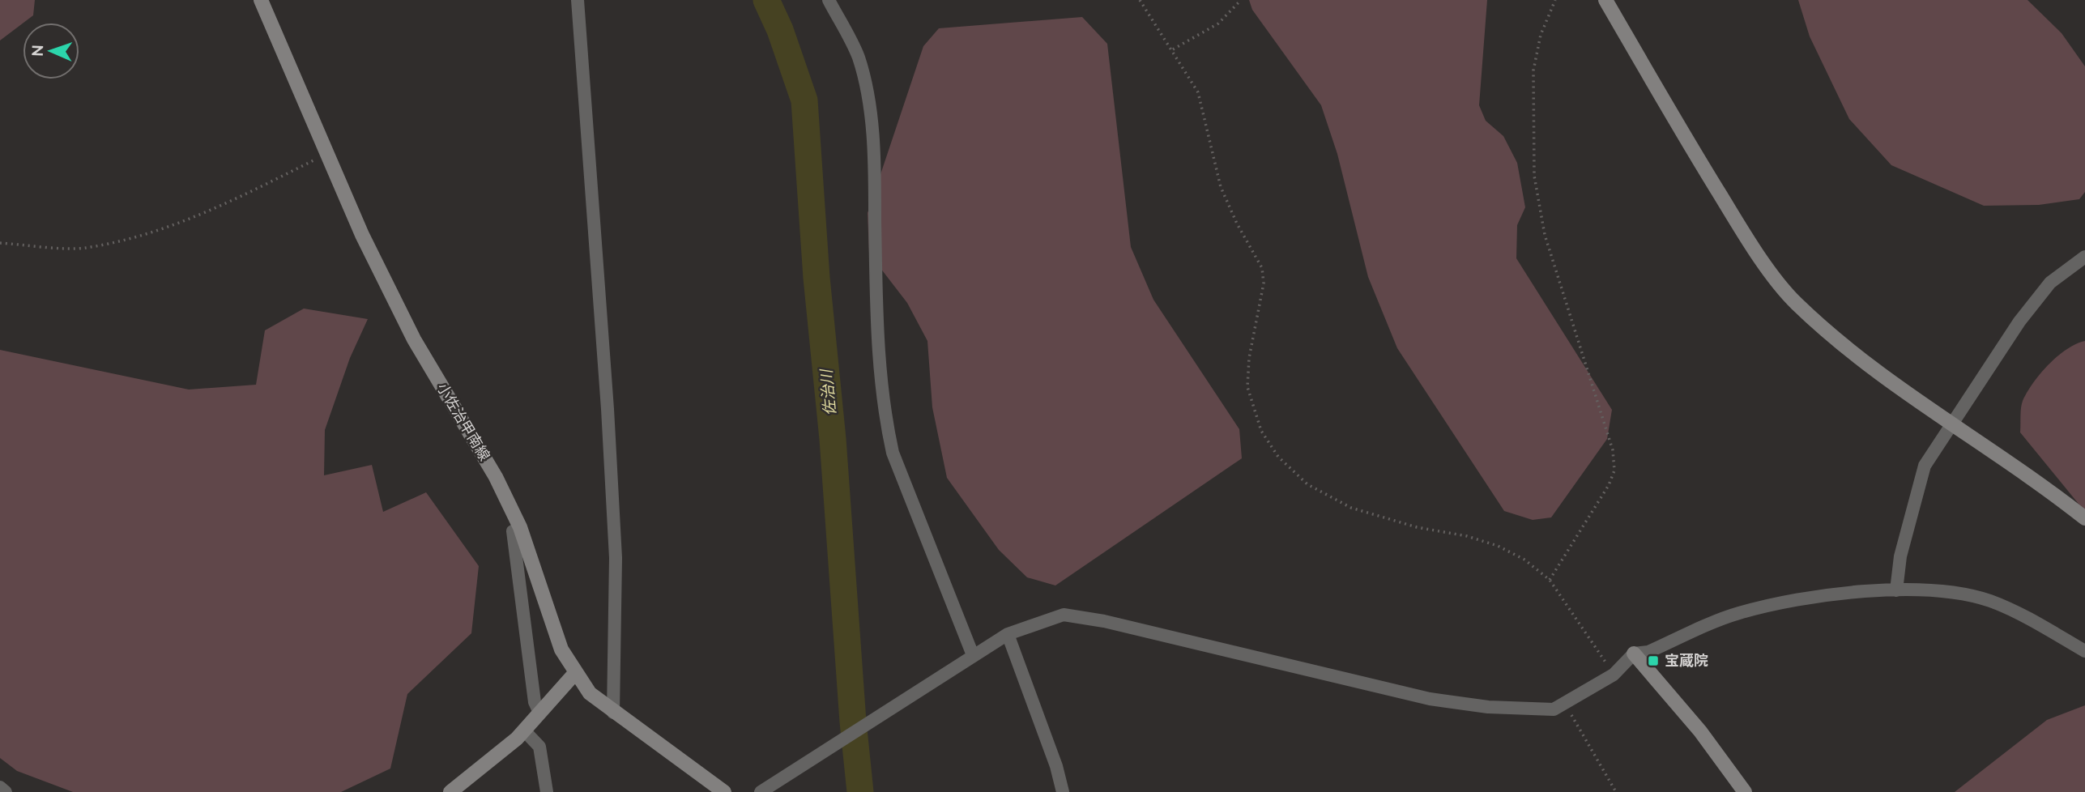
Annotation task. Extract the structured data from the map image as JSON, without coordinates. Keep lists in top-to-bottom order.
{
  "streets": {
    "street": ["小佐治甲南線"]
  },
  "water": ["佐治川"],
  "places": {
    "transit": ["宝蔵院"]
  },
  "north": "left"
}
